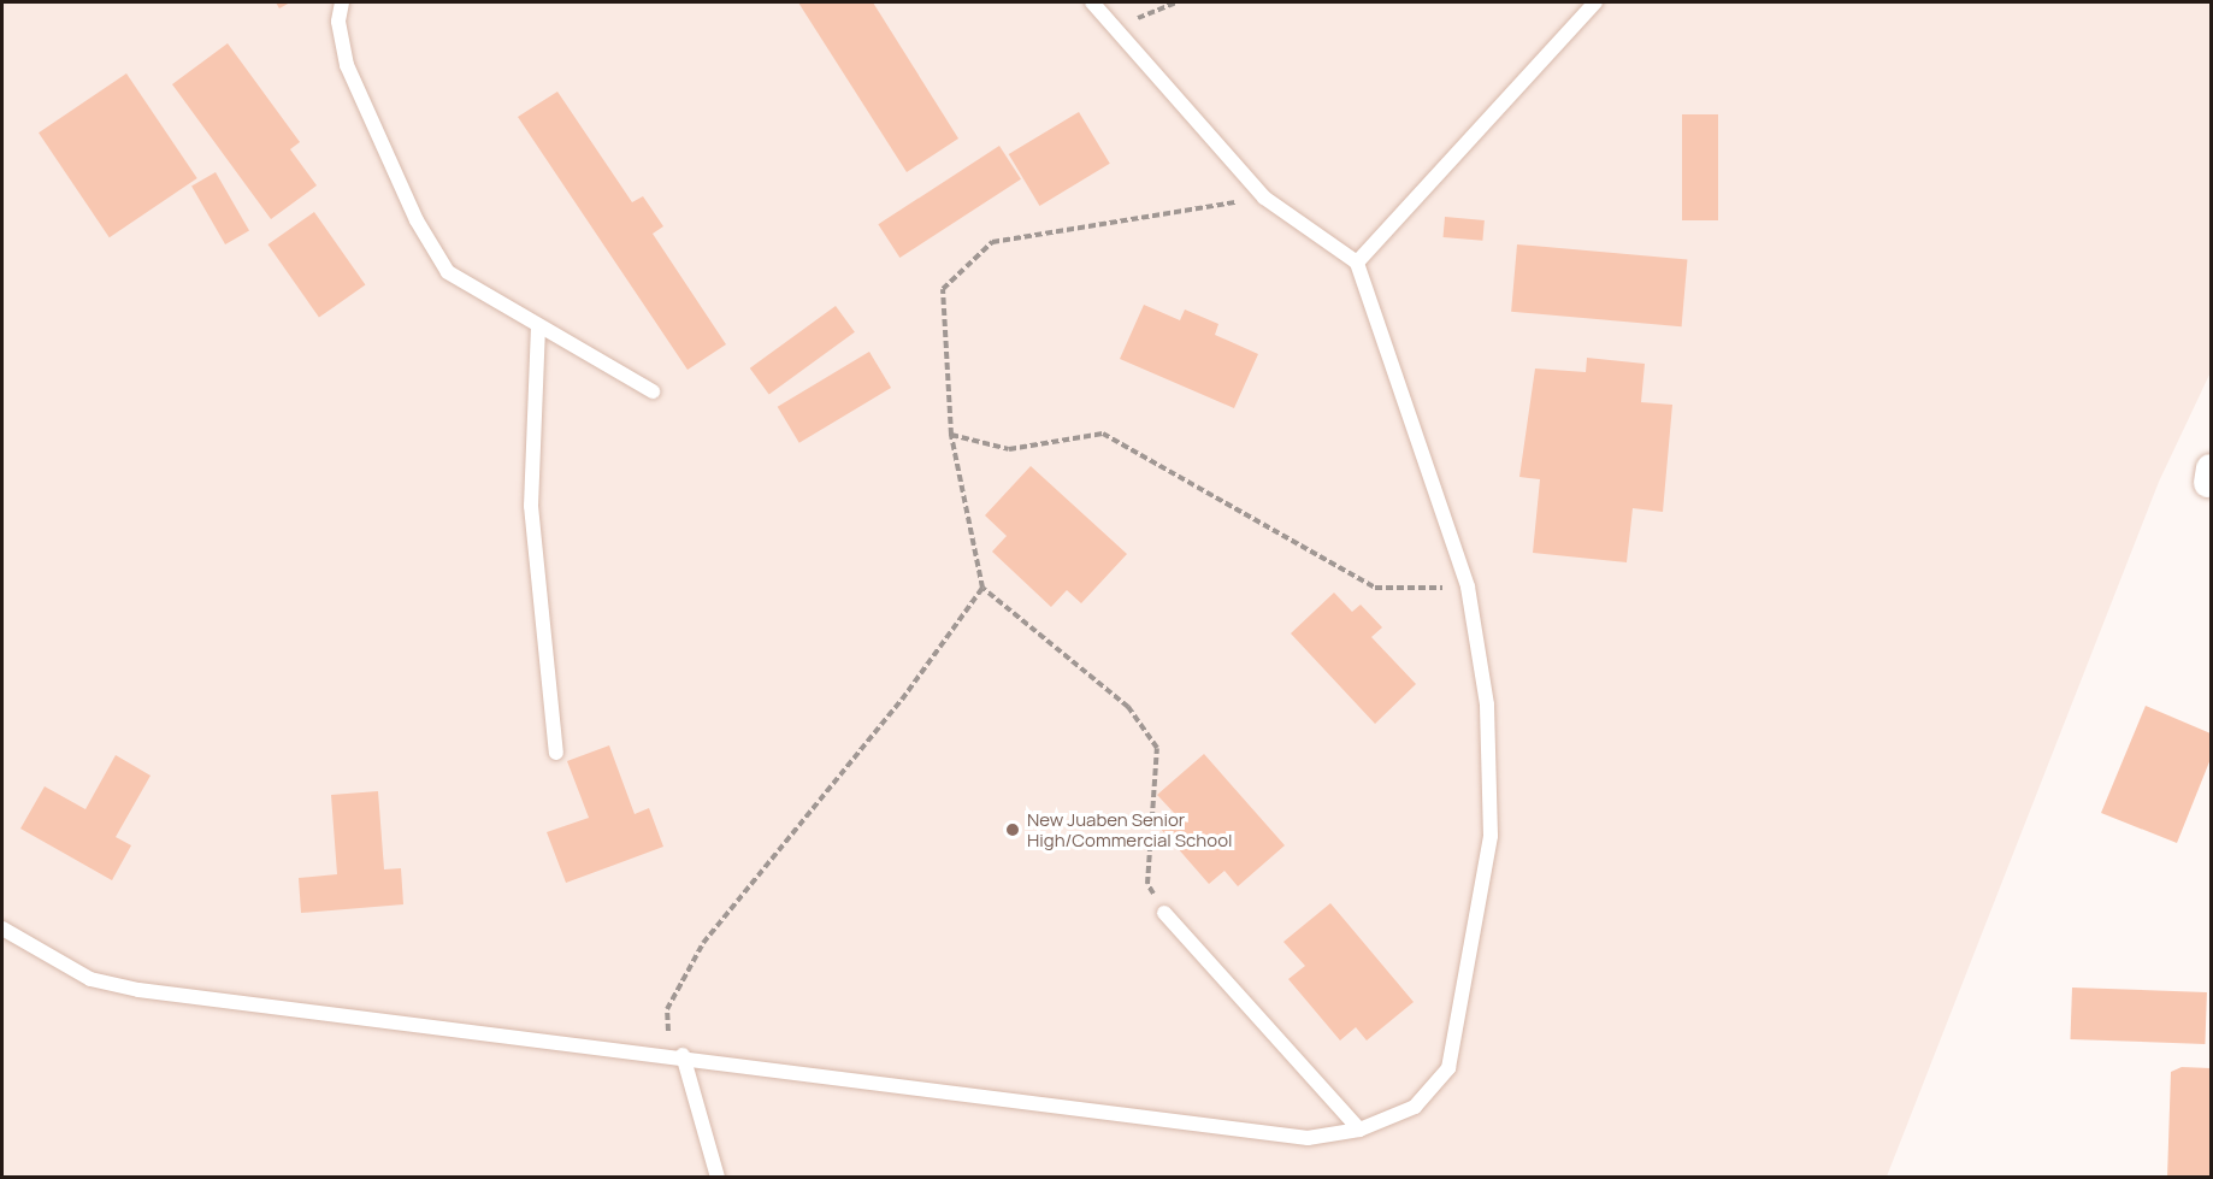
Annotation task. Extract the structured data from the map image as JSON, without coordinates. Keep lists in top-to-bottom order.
{
  "places": ["New Juaben Senior High/Commercial School"]
}
